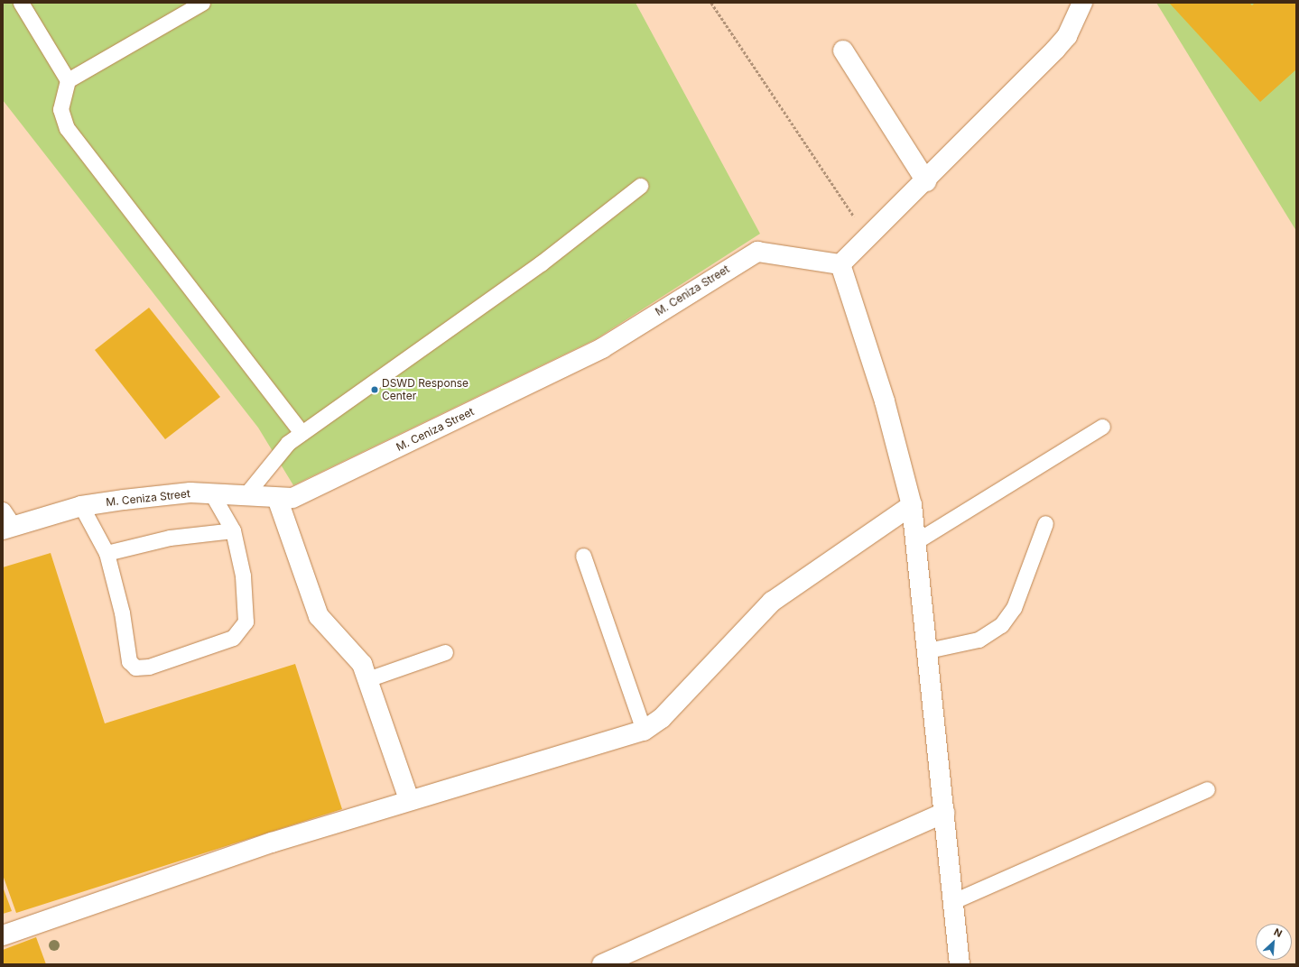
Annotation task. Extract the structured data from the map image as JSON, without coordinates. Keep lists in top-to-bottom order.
{
  "streets": {
    "street": ["M. Ceniza Street"]
  },
  "places": ["DSWD Response Center"],
  "north": "top right"
}
